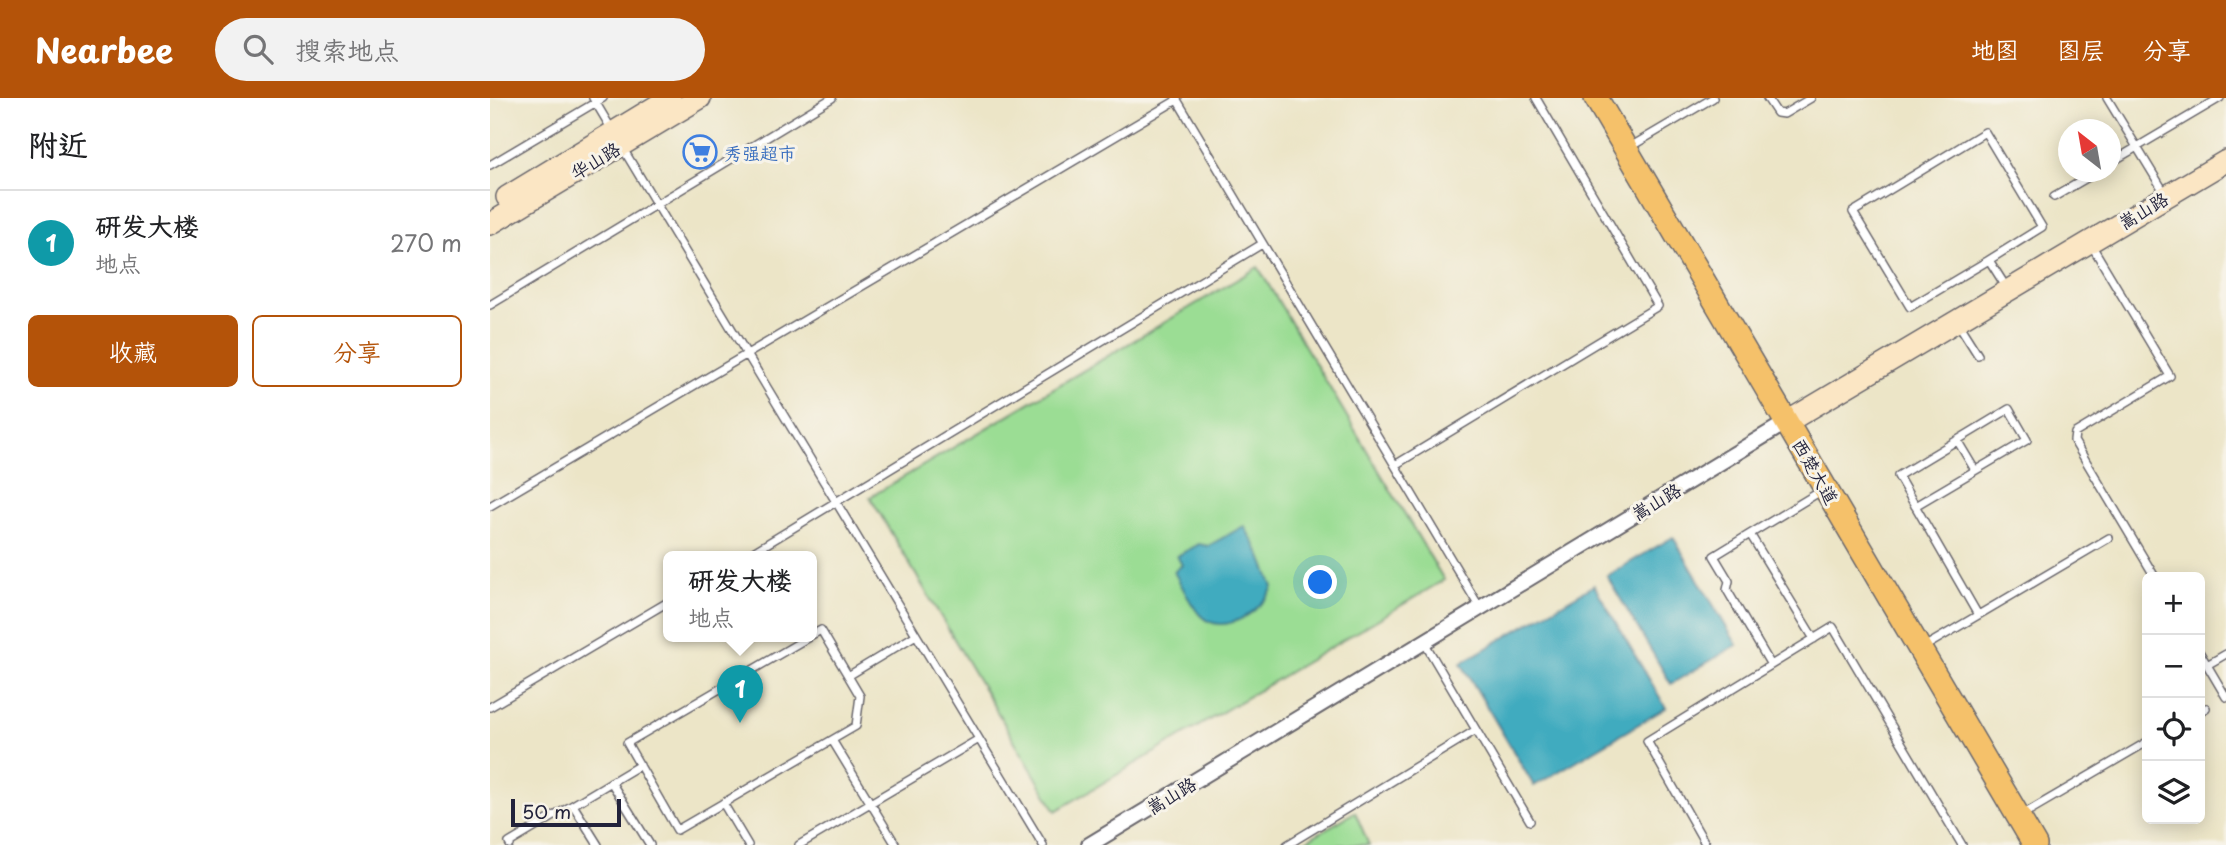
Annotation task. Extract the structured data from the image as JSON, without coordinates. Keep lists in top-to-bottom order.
{
  "streets": {
    "main road": ["西楚大道"],
    "street": ["华山路", "嵩山路"]
  },
  "crossings": [
    ["嵩山路", "西楚大道"]
  ],
  "places": {
    "supermarket": ["秀强超市"]
  },
  "scale_bar": "50 m",
  "north": "top left",
  "page": {
    "header": "Nearbee",
    "search": "搜索地点",
    "nav": ["地图", "图层", "分享"],
    "heading": "附近",
    "list": [
      {
        "mark": "1",
        "name": "研发大楼",
        "note": "地点",
        "value": "270 m"
      }
    ],
    "buttons": ["收藏", "分享"],
    "popup": ["研发大楼", "地点"],
    "map_buttons": ["+", "−"],
    "pins": "1",
    "scale": "50 m"
  }
}
